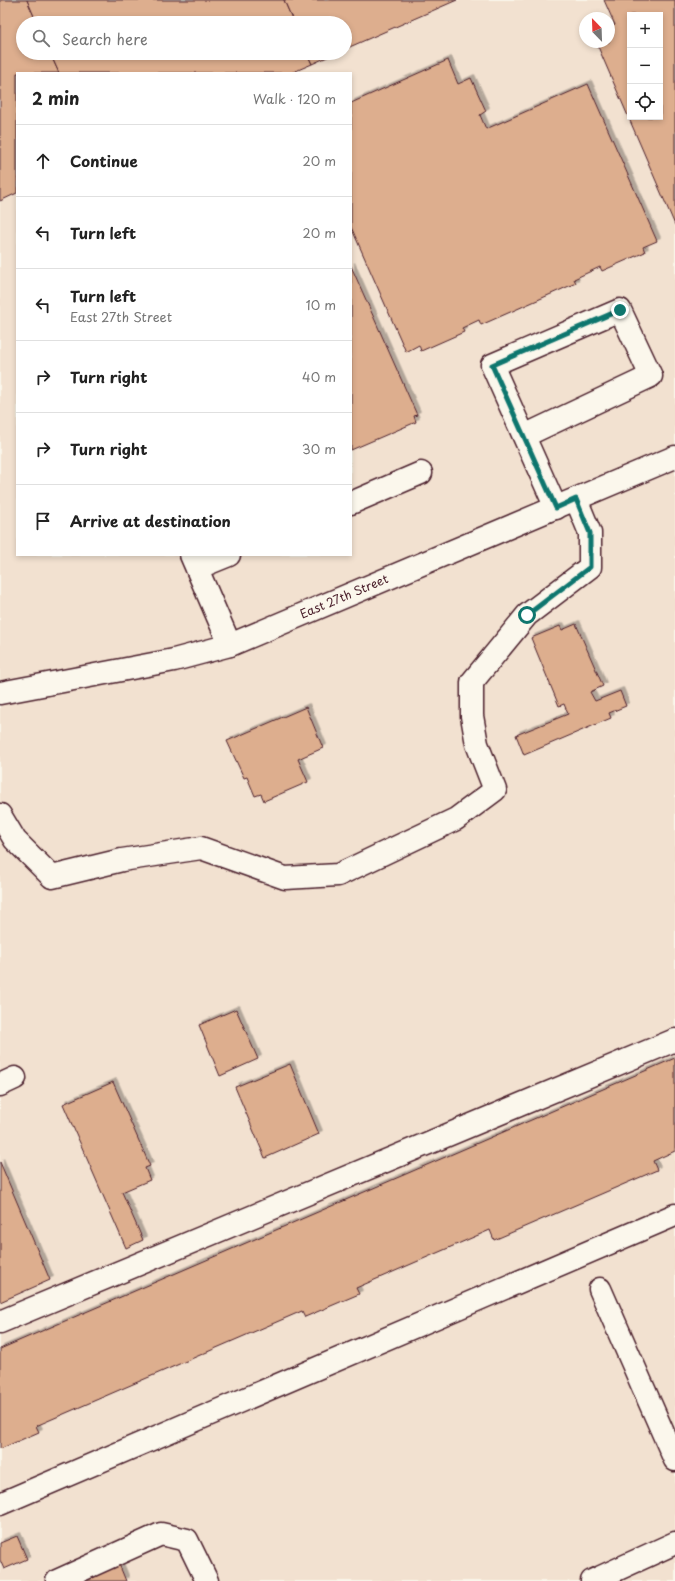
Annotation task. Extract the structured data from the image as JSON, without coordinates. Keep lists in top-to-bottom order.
{
  "streets": {
    "street": ["East 27th Street"]
  },
  "north": "top left",
  "page": {
    "map_buttons": ["+", "−"],
    "search": "Search here",
    "heading": ["2 min", "Walk · 120 m"],
    "list": [
      ["Continue", "20 m"],
      ["Turn left", "20 m"],
      ["Turn left", "East 27th Street", "10 m"],
      ["Turn right", "40 m"],
      ["Turn right", "30 m"],
      "Arrive at destination"
    ]
  }
}
